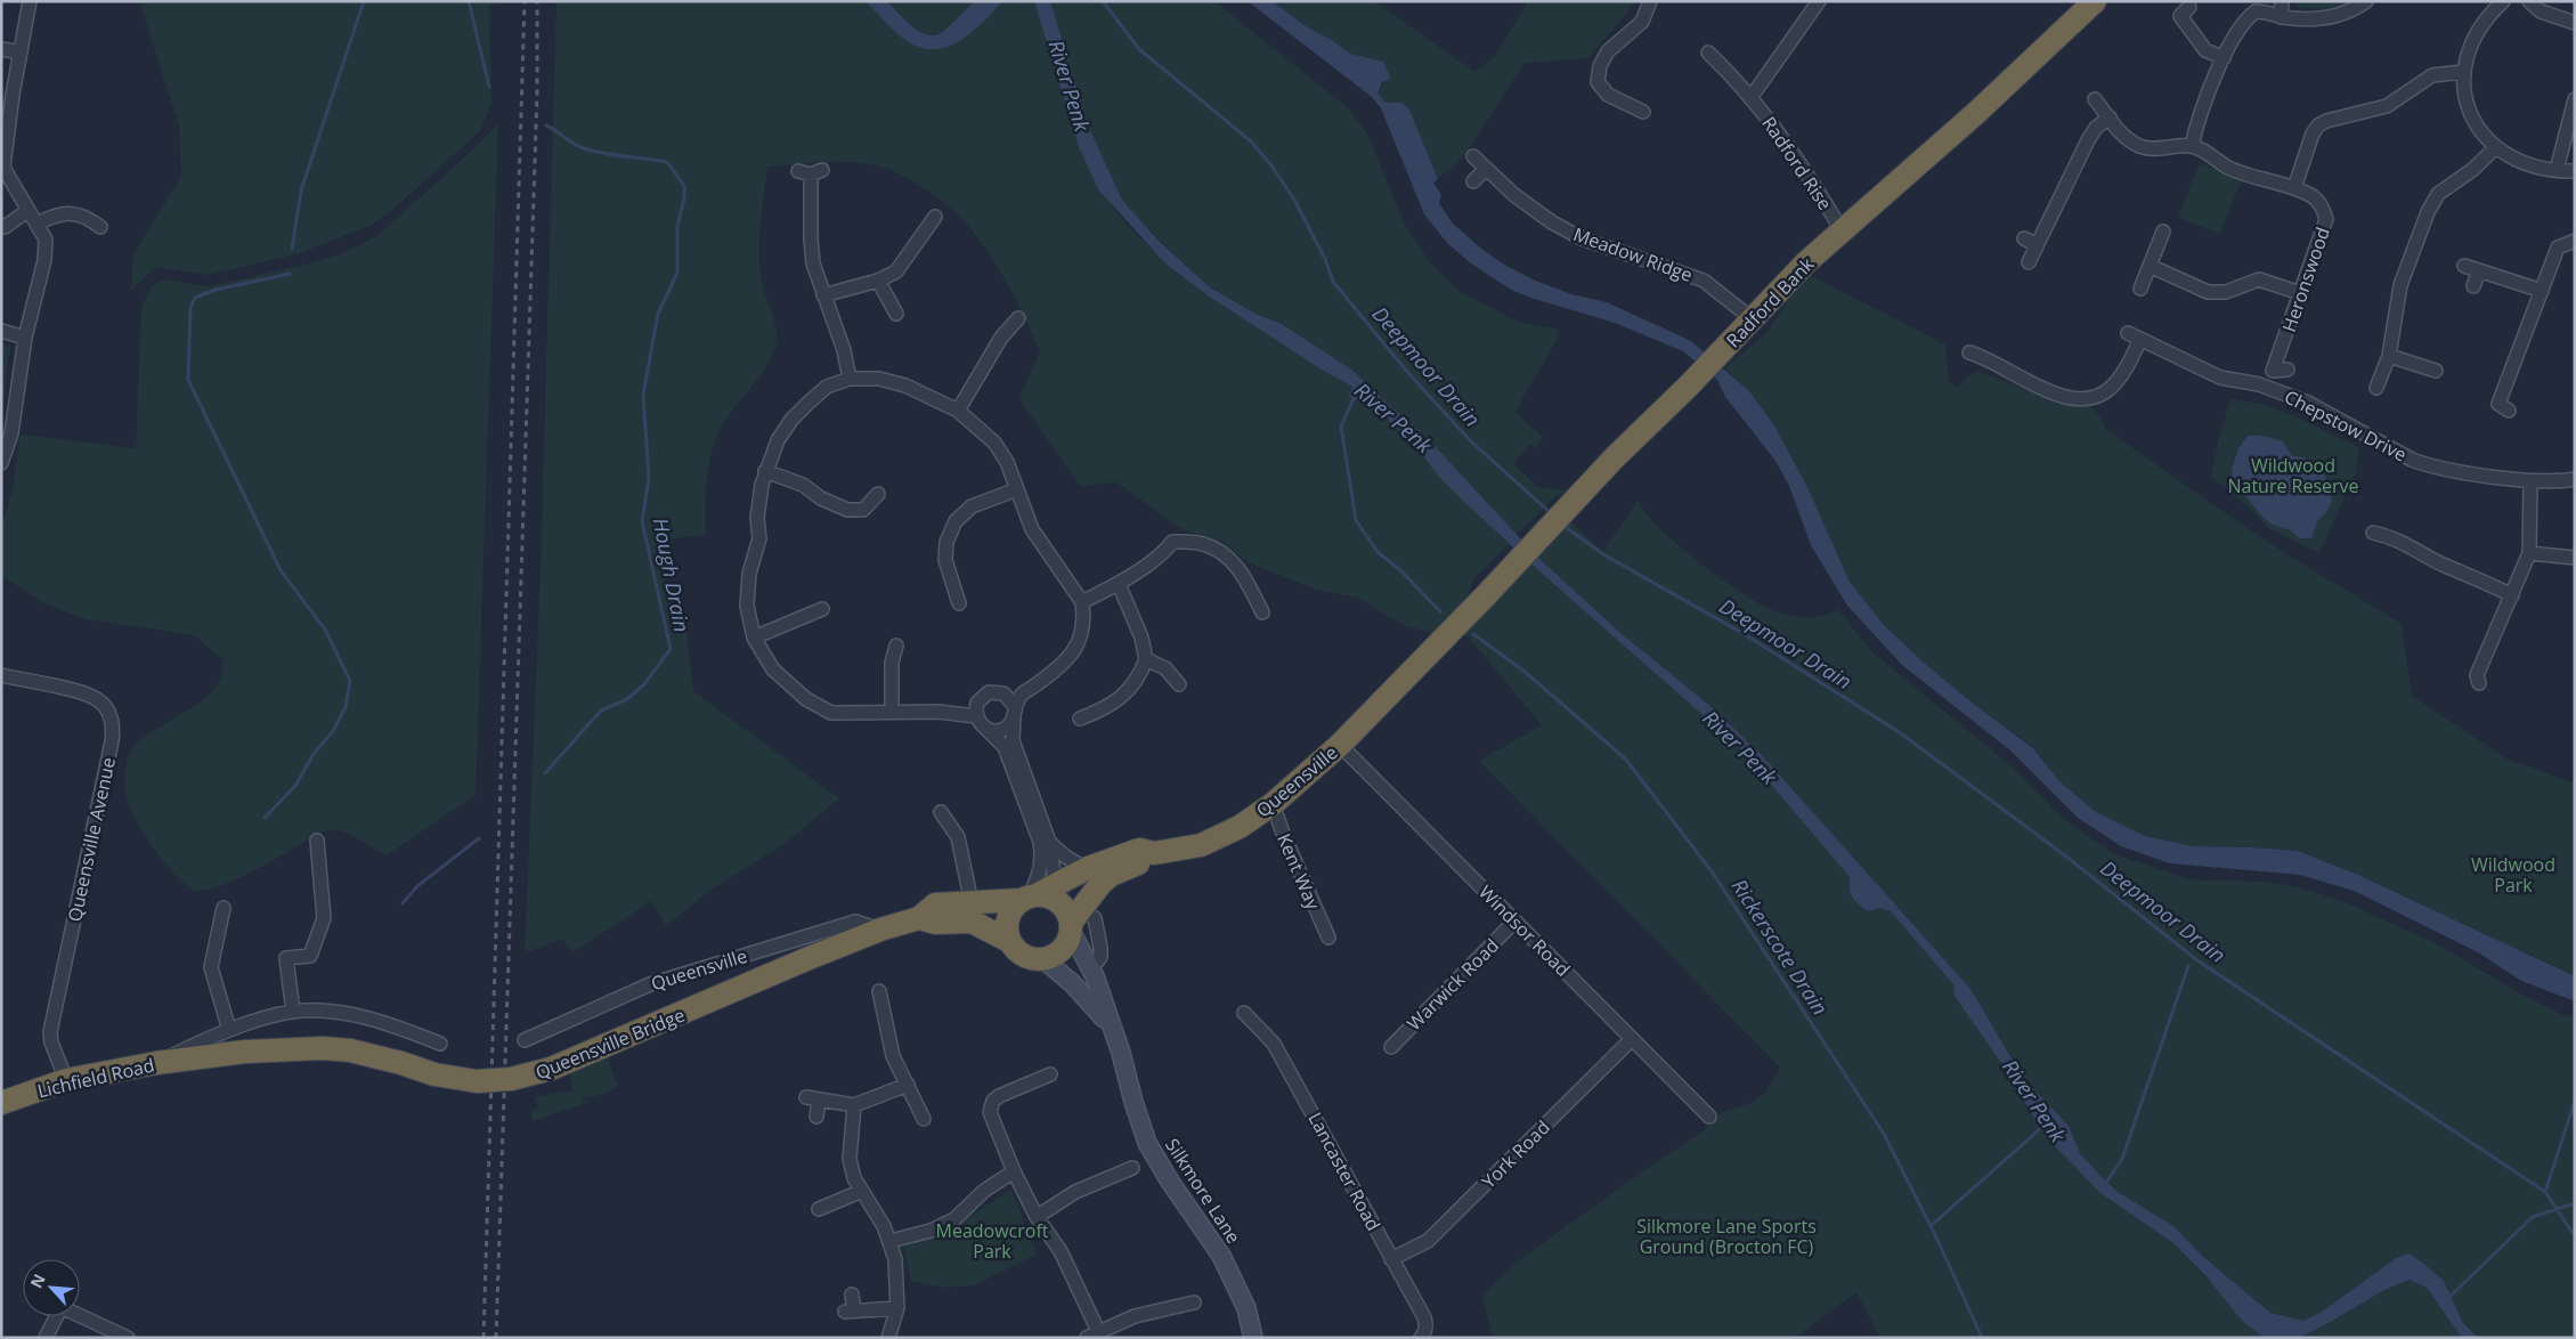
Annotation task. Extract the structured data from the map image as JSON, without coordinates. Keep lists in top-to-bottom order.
{
  "streets": {
    "highway": [
      "Radford Bank",
      "Queensville",
      "Queensville Bridge",
      "Lichfield Road"
    ],
    "street": [
      "Radford Rise",
      "Meadow Ridge",
      "Heronswood",
      "Chepstow Drive",
      "Queensville Avenue",
      "Kent Way",
      "Windsor Road",
      "Warwick Road",
      "York Road",
      "Lancaster Road",
      "Silkmore Lane"
    ]
  },
  "crossings": [
    ["Radford Rise", "Radford Bank"],
    ["Meadow Ridge", "Radford Bank"],
    ["Radford Bank", "Queensville"],
    ["Queensville", "Kent Way"],
    ["Queensville", "Windsor Road"],
    ["Queensville", "Queensville Bridge"],
    ["Queensville", "Silkmore Lane"],
    ["Queensville Avenue", "Lichfield Road"],
    ["Windsor Road", "Warwick Road"],
    ["Windsor Road", "York Road"],
    ["Queensville Bridge", "Lichfield Road"],
    ["York Road", "Lancaster Road"]
  ],
  "water": [
    "River Penk",
    "Deepmoor Drain",
    "Hough Drain",
    "Rickerscote Drain"
  ],
  "parks": [
    "Wildwood Nature Reserve",
    "Wildwood Park",
    "Silkmore Lane Sports Ground (Brocton FC)",
    "Meadowcroft Park"
  ],
  "north": "top left"
}
